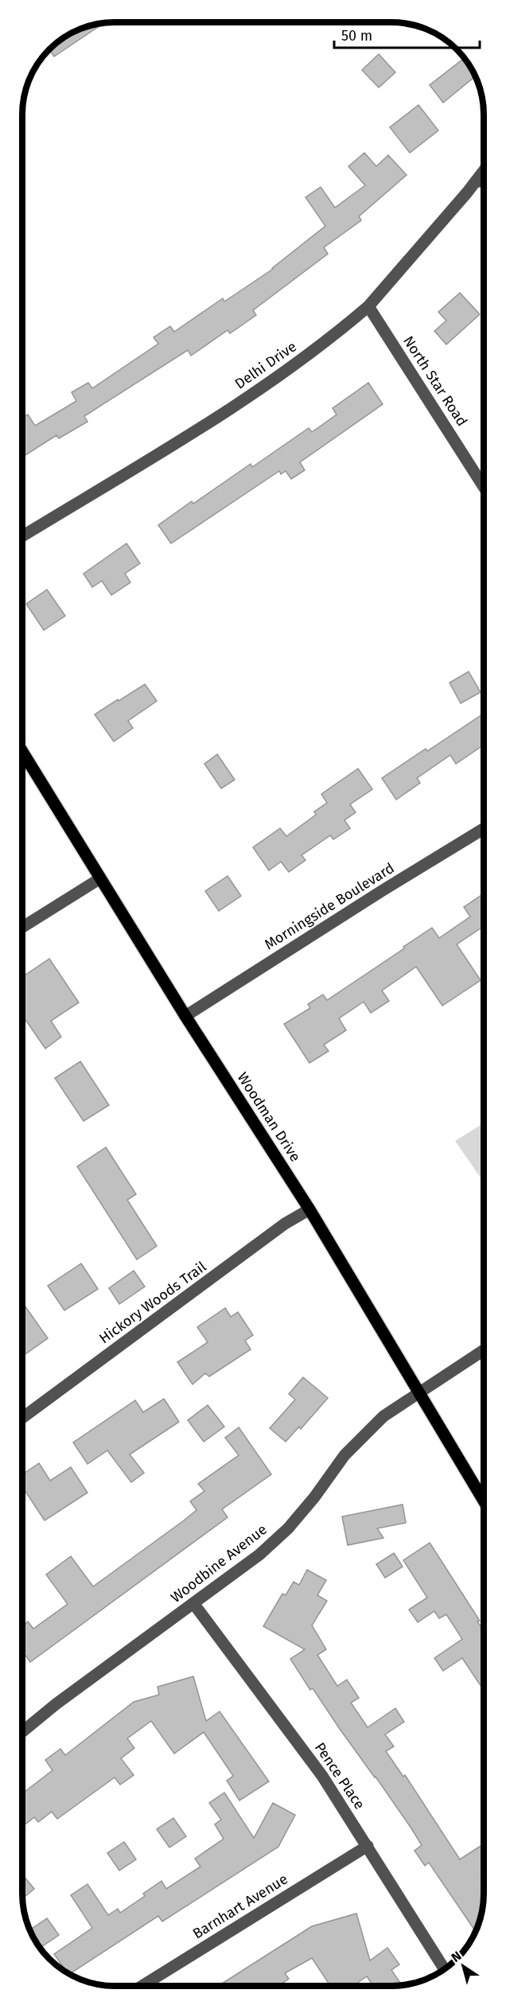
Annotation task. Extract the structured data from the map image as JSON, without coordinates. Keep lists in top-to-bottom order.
{
  "streets": {
    "main road": ["Woodman Drive"],
    "street": [
      "Delhi Drive",
      "North Star Road",
      "Morningside Boulevard",
      "Hickory Woods Trail",
      "Woodbine Avenue",
      "Pence Place",
      "Barnhart Avenue"
    ]
  },
  "crossings": [
    ["Delhi Drive", "North Star Road"],
    ["Morningside Boulevard", "Woodman Drive"],
    ["Woodman Drive", "Hickory Woods Trail"],
    ["Woodman Drive", "Woodbine Avenue"],
    ["Woodbine Avenue", "Pence Place"],
    ["Pence Place", "Barnhart Avenue"]
  ],
  "scale_bar": "50 m",
  "north": "top left"
}
